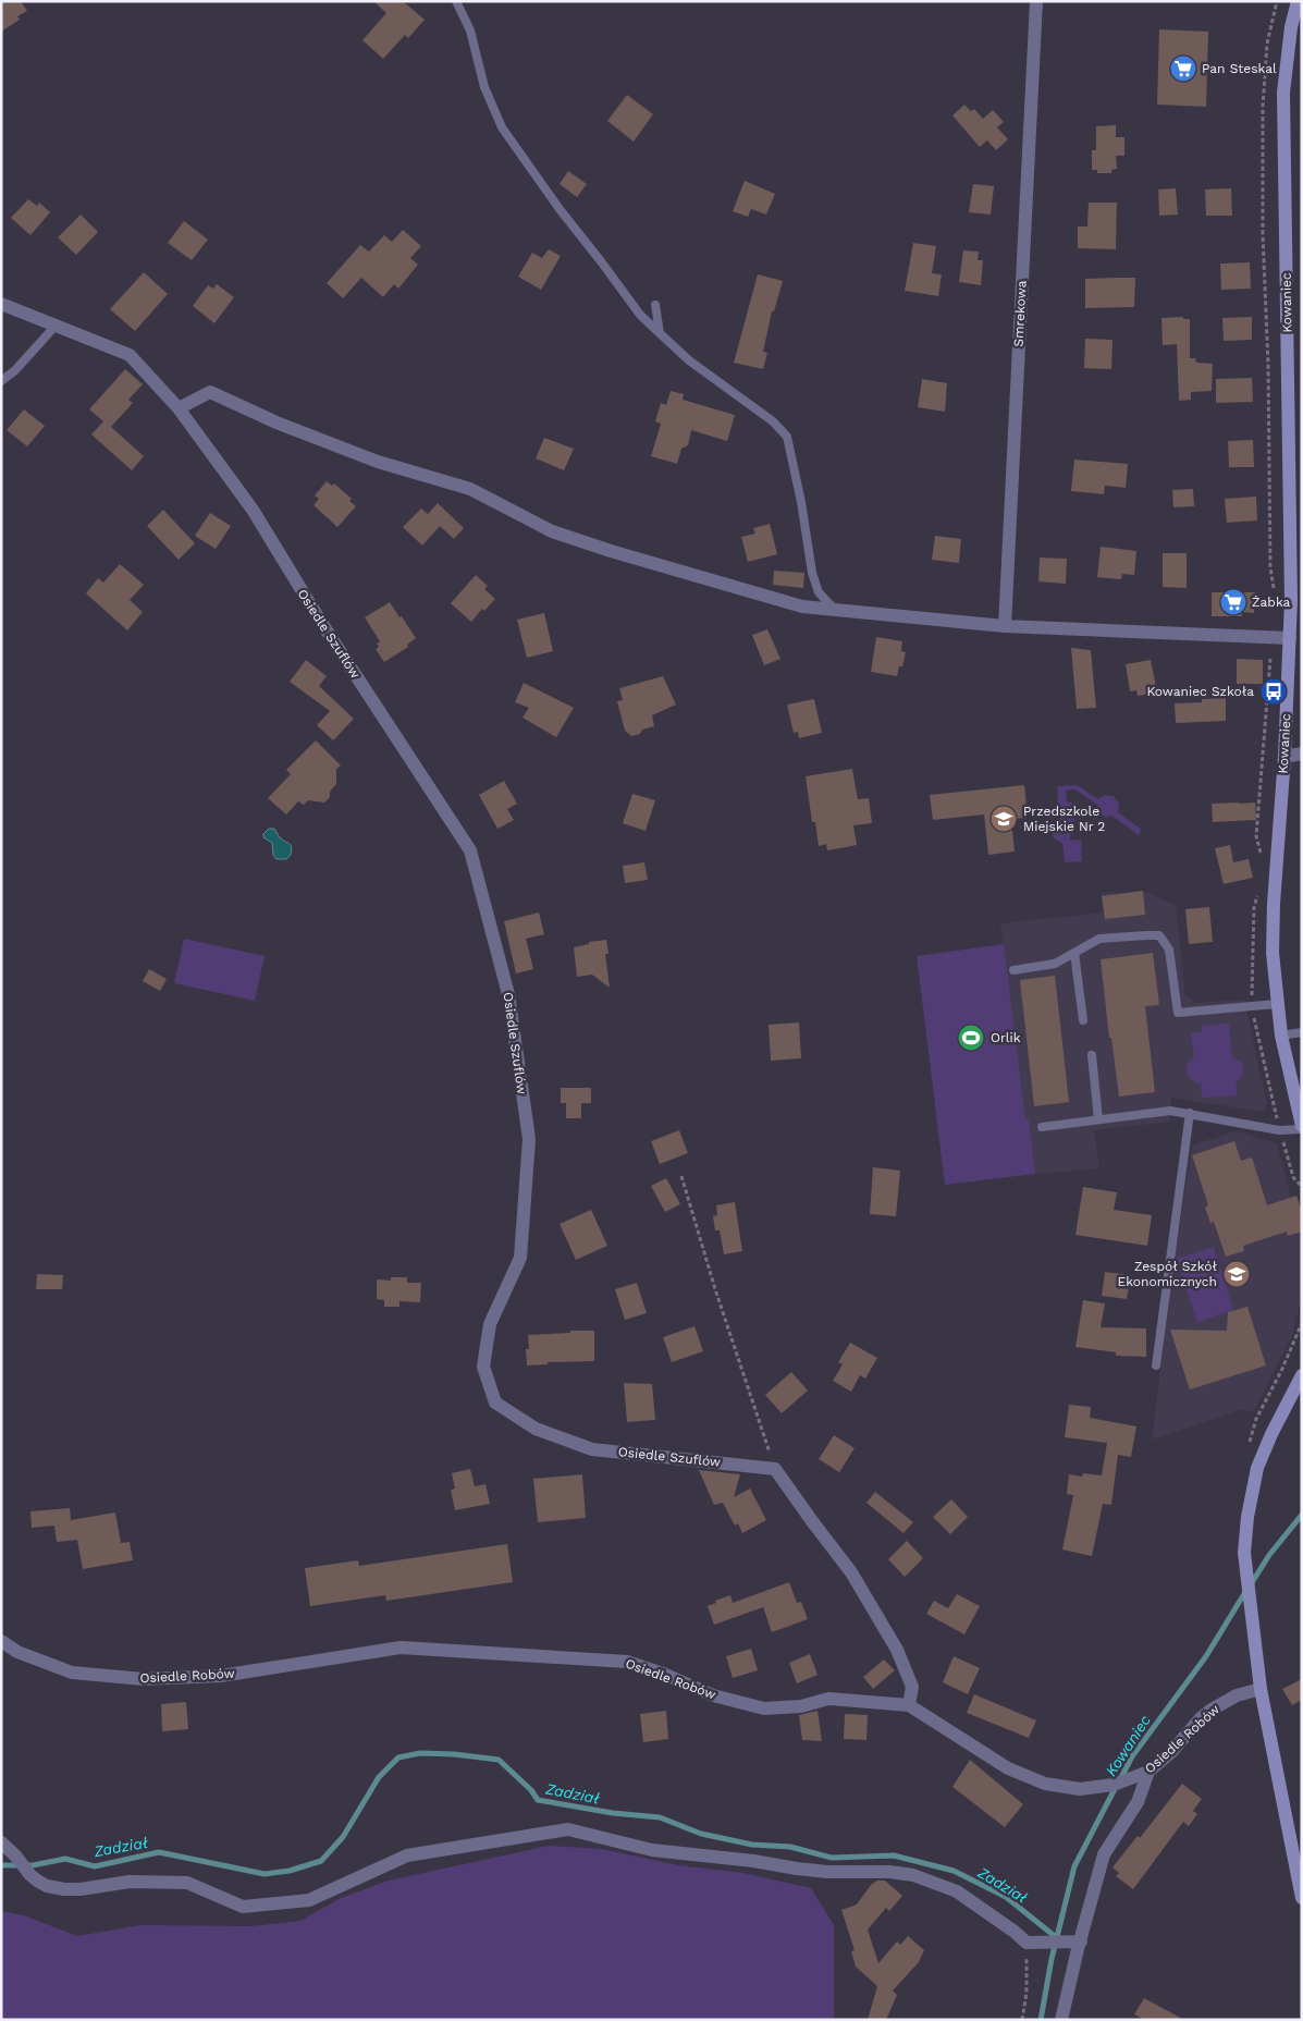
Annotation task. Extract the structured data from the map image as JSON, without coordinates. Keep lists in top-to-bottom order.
{
  "streets": {
    "street": [
      "Kowaniec",
      "Smrekowa",
      "Osiedle Szuflów",
      "Osiedle Robów"
    ]
  },
  "water": ["Kowaniec", "Zadział"],
  "places": {
    "supermarket": ["Pan Steskal", "Żabka"],
    "bus stop": ["Kowaniec Szkoła"],
    "school or university": ["Przedszkole Miejskie Nr 2", "Zespół Szkół Ekonomicznych"],
    "sports": ["Orlik"]
  }
}
